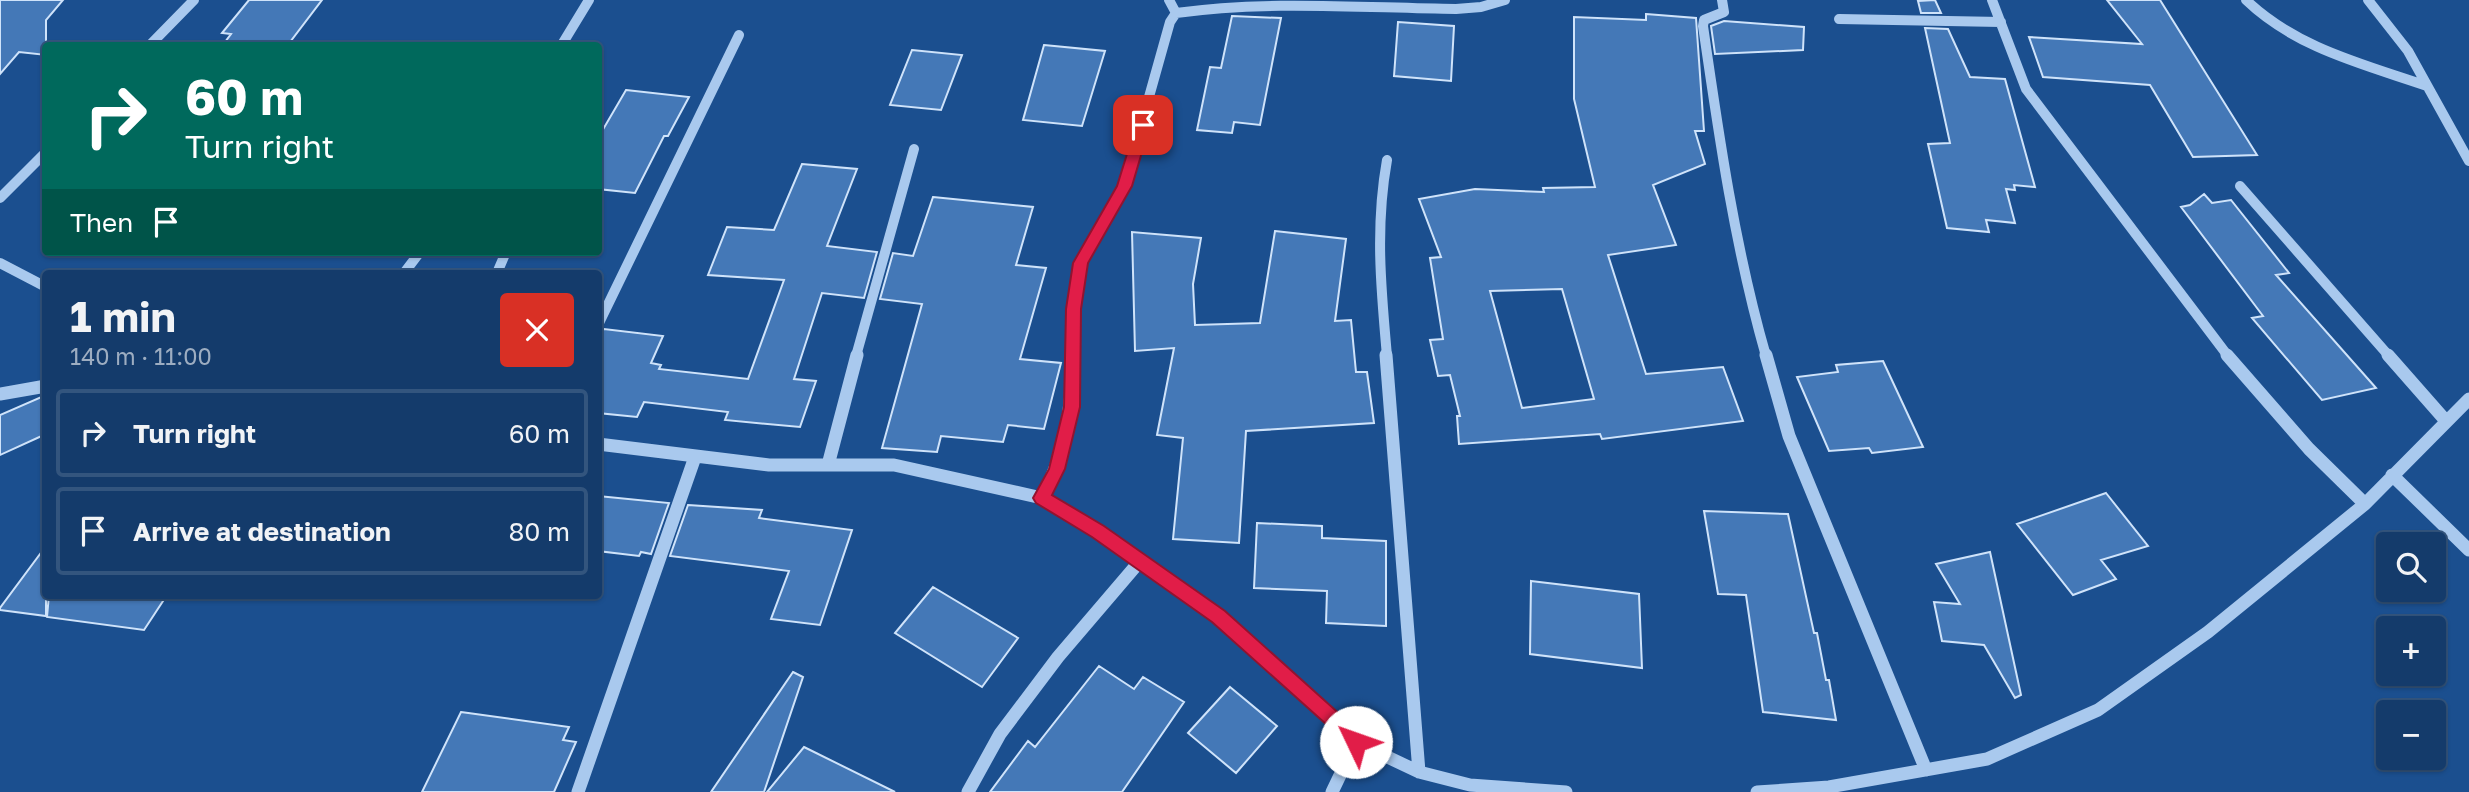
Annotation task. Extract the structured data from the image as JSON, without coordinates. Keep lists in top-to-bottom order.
{
  "page": {
    "turn": ["60 m", "Turn right"],
    "then": "Then",
    "heading": ["1 min", "140 m · 11:00"],
    "list": [
      {
        "name": "Turn right",
        "value": "60 m"
      },
      {
        "name": "Arrive at destination",
        "value": "80 m"
      }
    ],
    "map_buttons": ["+", "−"]
  }
}
